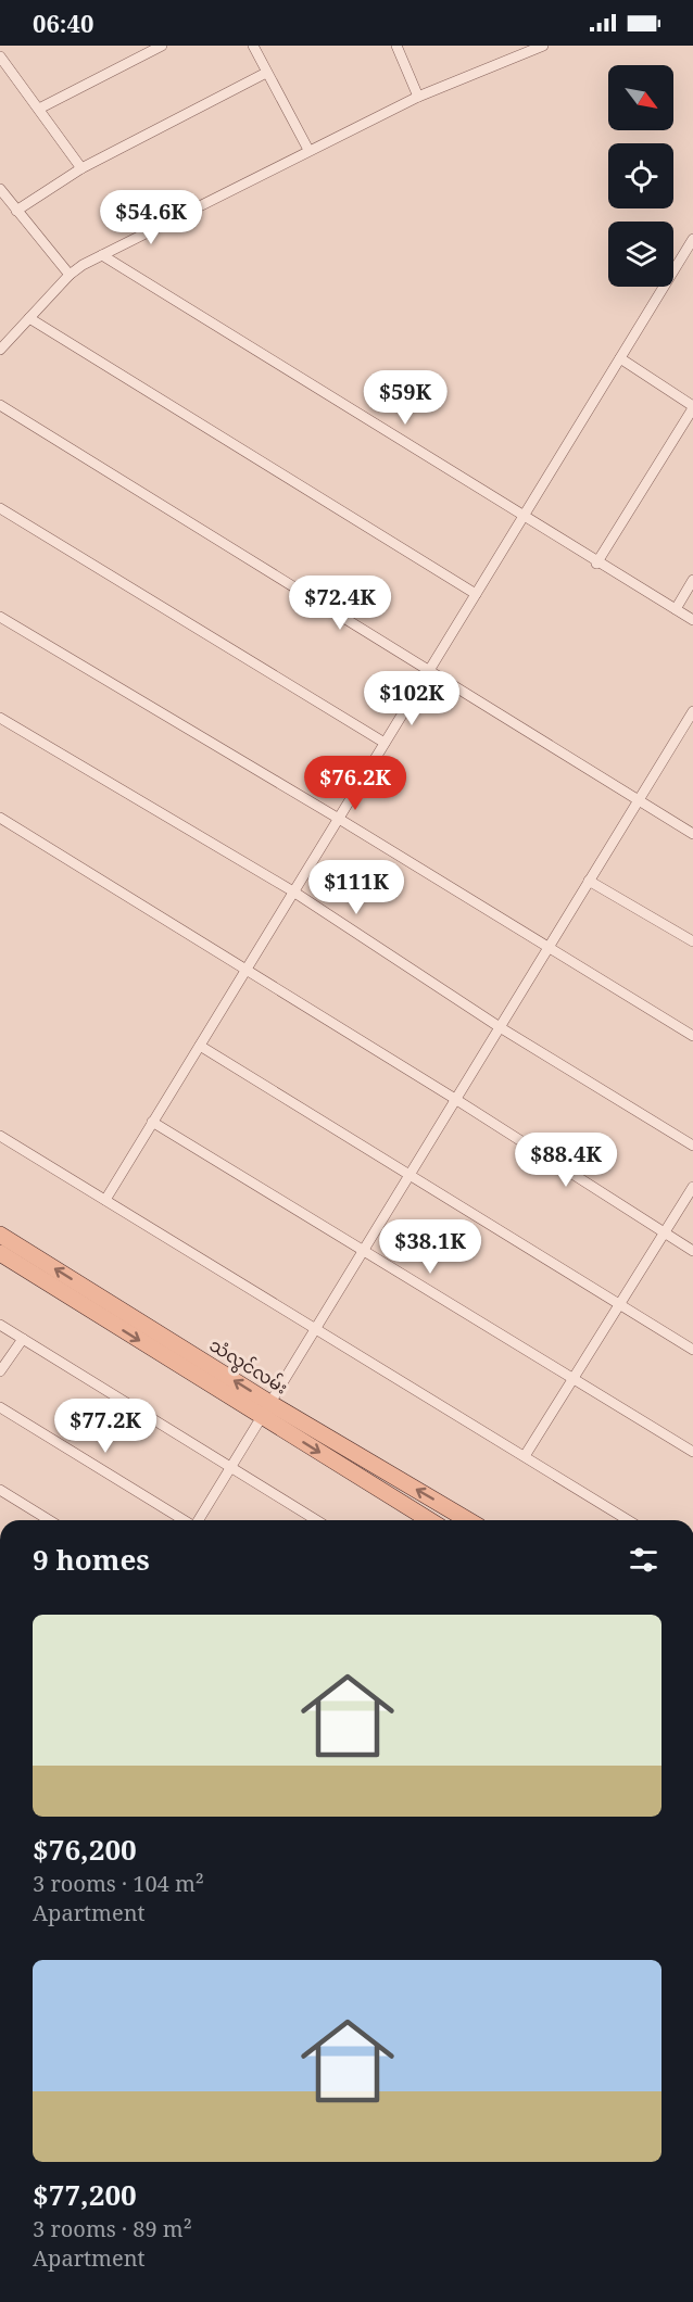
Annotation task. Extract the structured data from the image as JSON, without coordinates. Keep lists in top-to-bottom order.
{
  "streets": {
    "main road": ["သံလွင်လမ်း"]
  },
  "north": "bottom right",
  "page": {
    "status": "06:40",
    "price": [
      "$54.6K",
      "$59K",
      "$72.4K",
      "$102K",
      "$76.2K",
      "$111K",
      "$88.4K",
      "$38.1K",
      "$77.2K"
    ],
    "heading": "9 homes",
    "list": [
      {
        "name": "$76,200",
        "note": "3 rooms · 104 m² · Apartment"
      },
      {
        "name": "$77,200",
        "note": "3 rooms · 89 m² · Apartment"
      }
    ]
  }
}
